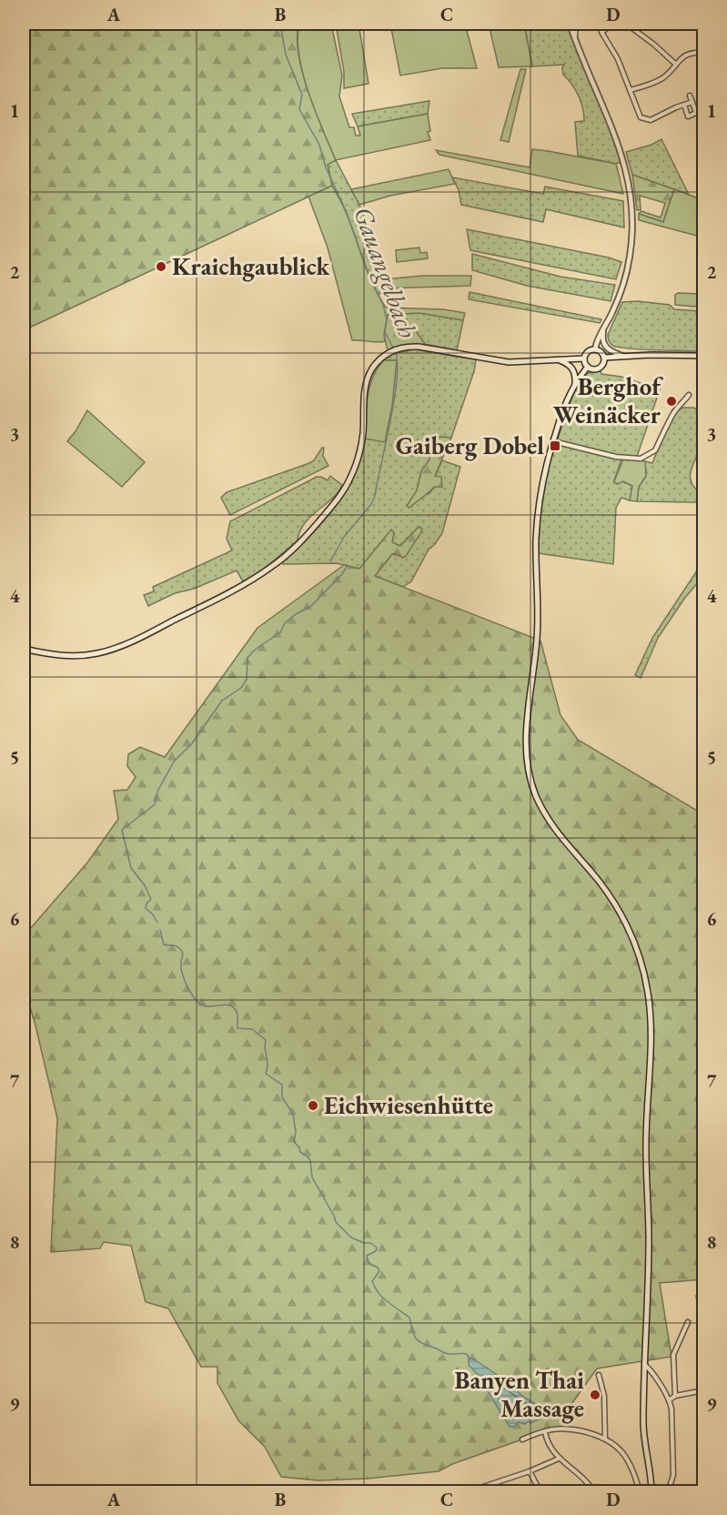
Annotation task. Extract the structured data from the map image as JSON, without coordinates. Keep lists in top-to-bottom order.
{
  "water": ["Gauangelbach"],
  "places": {
    "other": [
      "Kraichgaublick",
      "Berghof Weinäcker",
      "Eichwiesenhütte",
      "Banyen Thai Massage"
    ],
    "transit": ["Gaiberg Dobel"]
  },
  "grid": {
    "columns": [
      "A",
      "B",
      "C",
      "D"
    ],
    "rows": [
      "1",
      "2",
      "3",
      "4",
      "5",
      "6",
      "7",
      "8",
      "9"
    ]
  }
}
